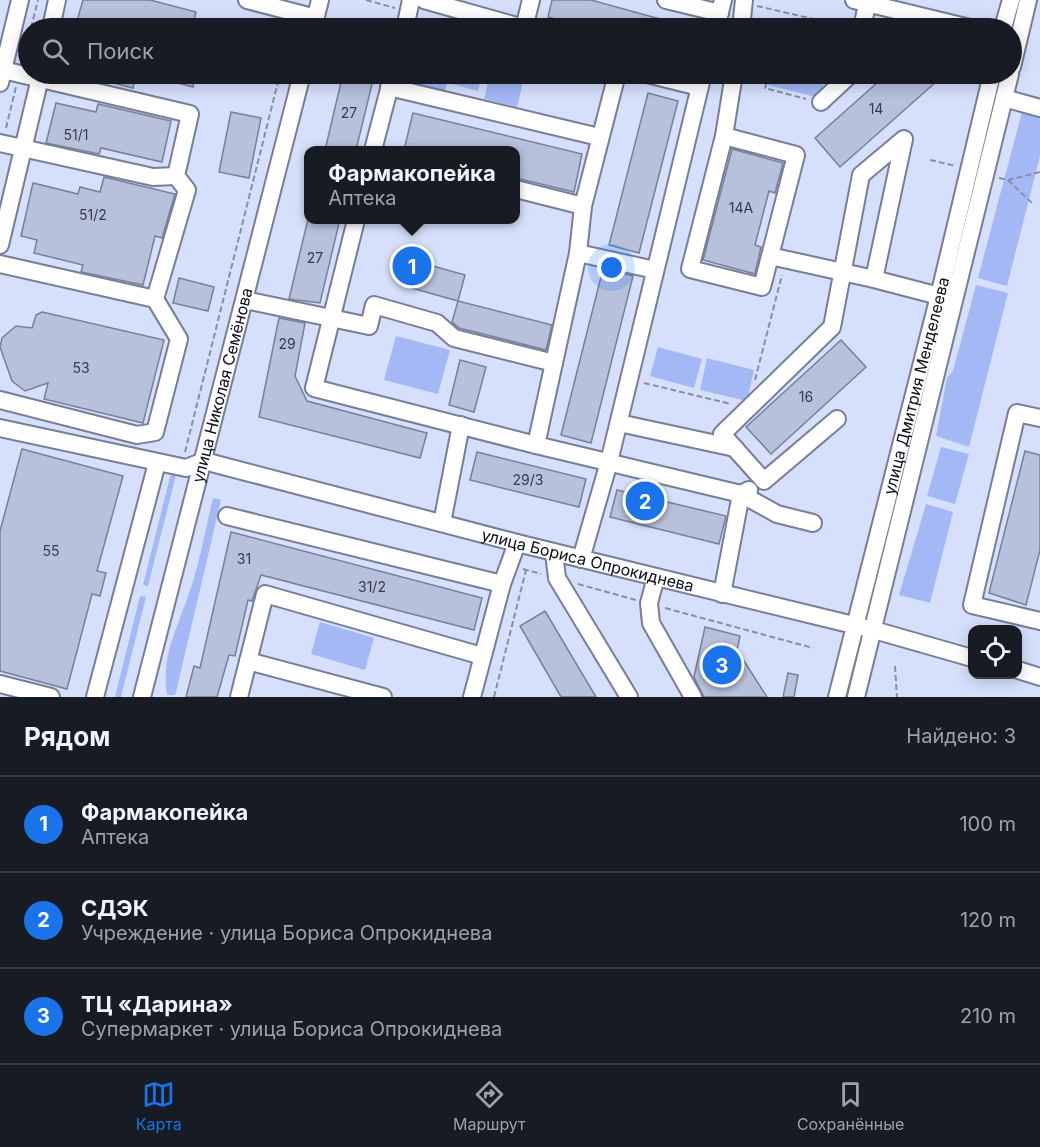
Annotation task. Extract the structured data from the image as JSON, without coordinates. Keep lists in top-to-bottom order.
{
  "streets": {
    "street": ["улица Николая Семёнова", "улица Дмитрия Менделеева", "улица Бориса Опрокиднева"]
  },
  "crossings": [
    ["улица Николая Семёнова", "улица Бориса Опрокиднева"],
    ["улица Дмитрия Менделеева", "улица Бориса Опрокиднева"]
  ],
  "house_numbers": [
    "14",
    "27",
    "51/1",
    "14А",
    "51/2",
    "27",
    "29",
    "53",
    "16",
    "29/3",
    "55",
    "31",
    "31/2"
  ],
  "page": {
    "search": "Поиск",
    "popup": ["Фармакопейка", "Аптека"],
    "pins": ["1", "2", "3"],
    "heading": ["Рядом", "Найдено: 3"],
    "list": [
      {
        "mark": "1",
        "name": "Фармакопейка",
        "note": "Аптека",
        "value": "100 m"
      },
      {
        "mark": "2",
        "name": "СДЭК",
        "note": "Учреждение · улица Бориса Опрокиднева",
        "value": "120 m"
      },
      {
        "mark": "3",
        "name": "ТЦ «Дарина»",
        "note": "Супермаркет · улица Бориса Опрокиднева",
        "value": "210 m"
      }
    ],
    "nav": ["Карта", "Маршрут", "Сохранённые"]
  }
}
